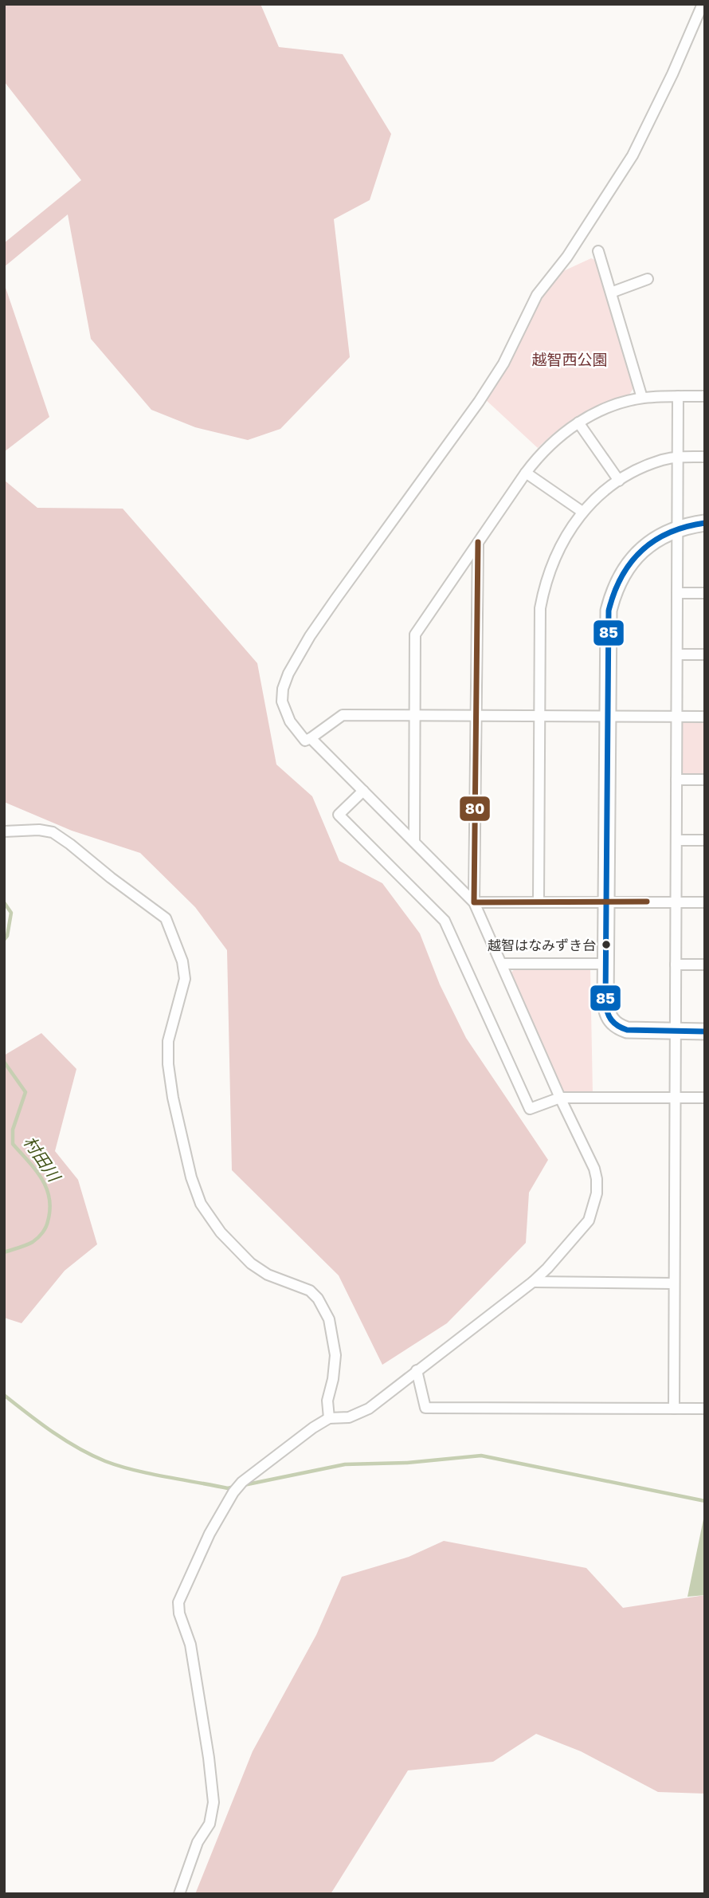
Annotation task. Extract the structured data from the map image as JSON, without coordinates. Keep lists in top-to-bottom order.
{
  "water": ["村田川"],
  "parks": ["越智西公園"],
  "places": ["越智はなみずき台"],
  "lines": ["transit line 85", "transit line 80"]
}
